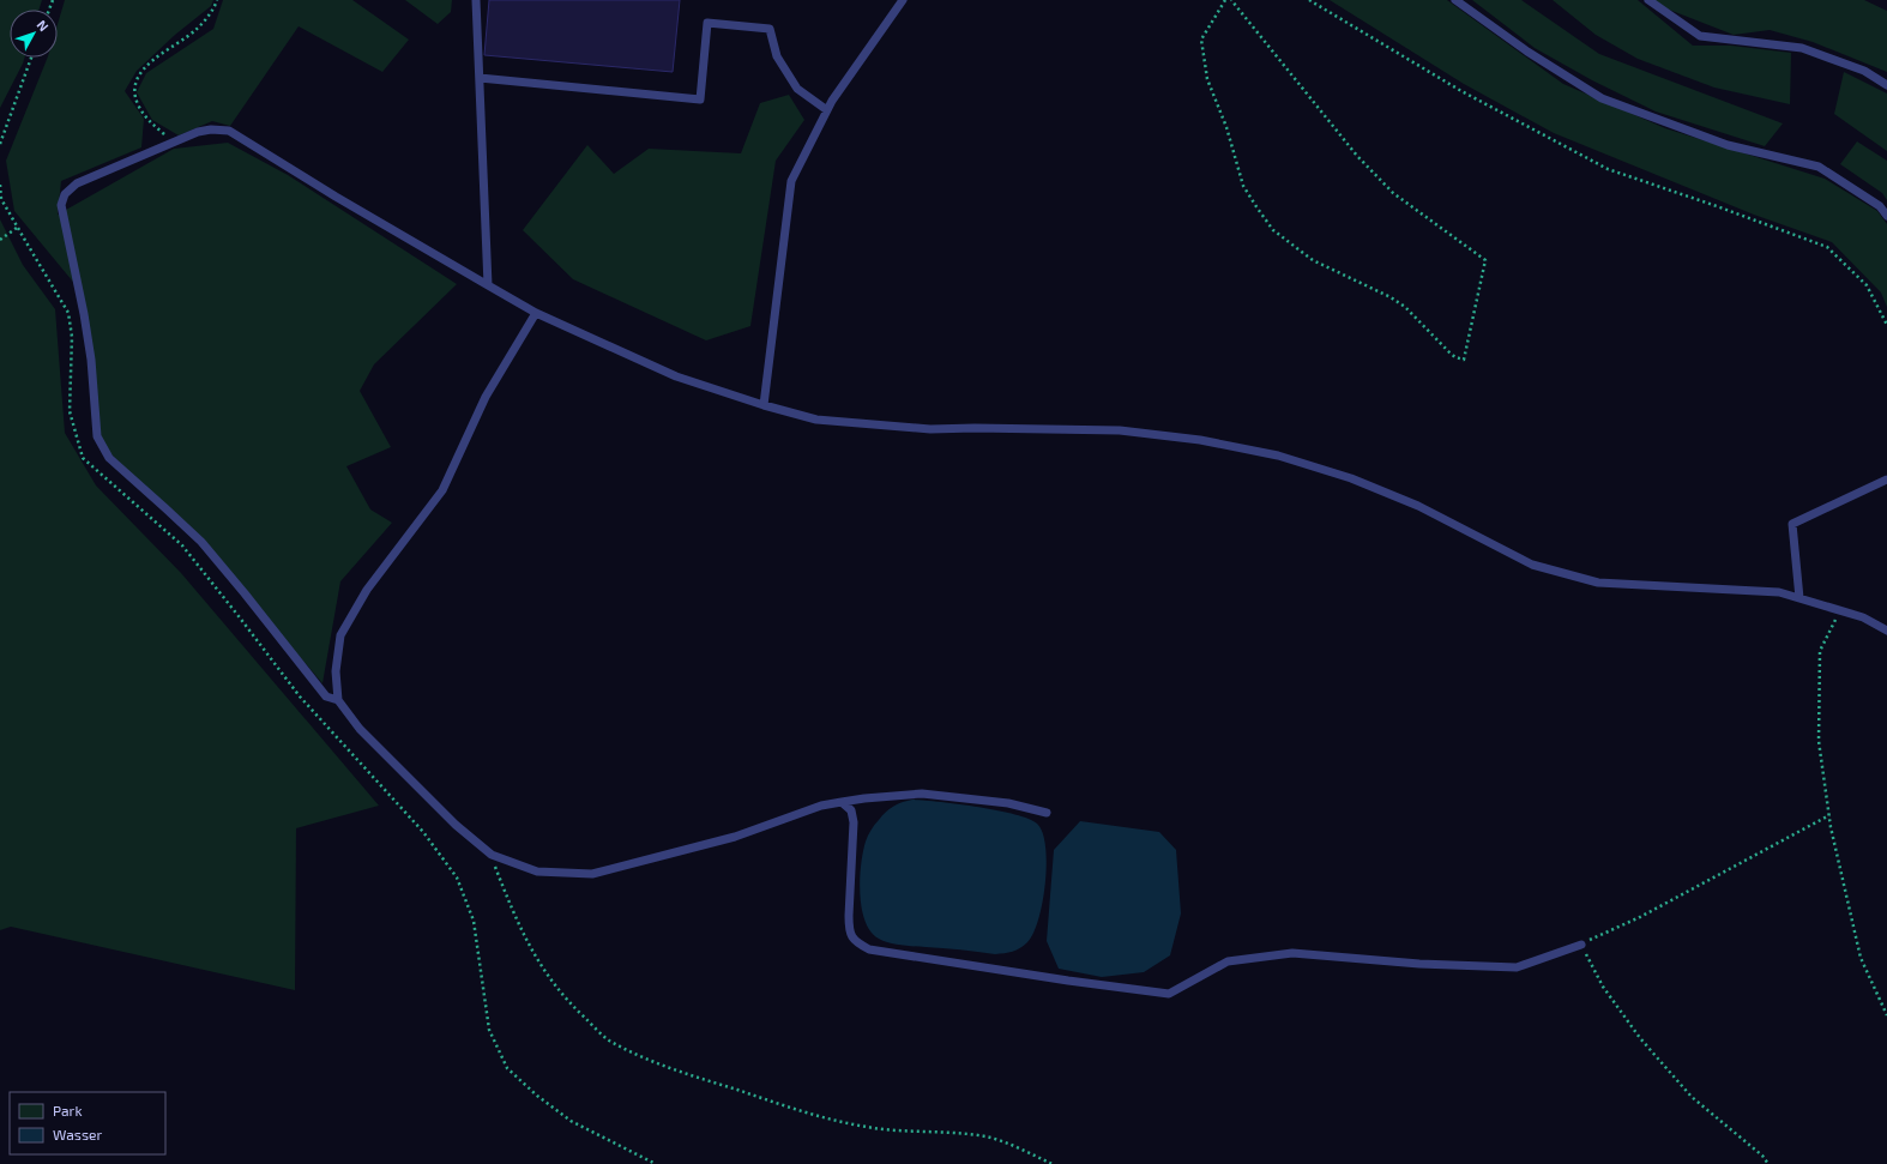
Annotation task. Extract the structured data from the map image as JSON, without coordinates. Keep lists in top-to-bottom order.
{
  "legend": ["Park", "Wasser"],
  "north": "top right"
}
